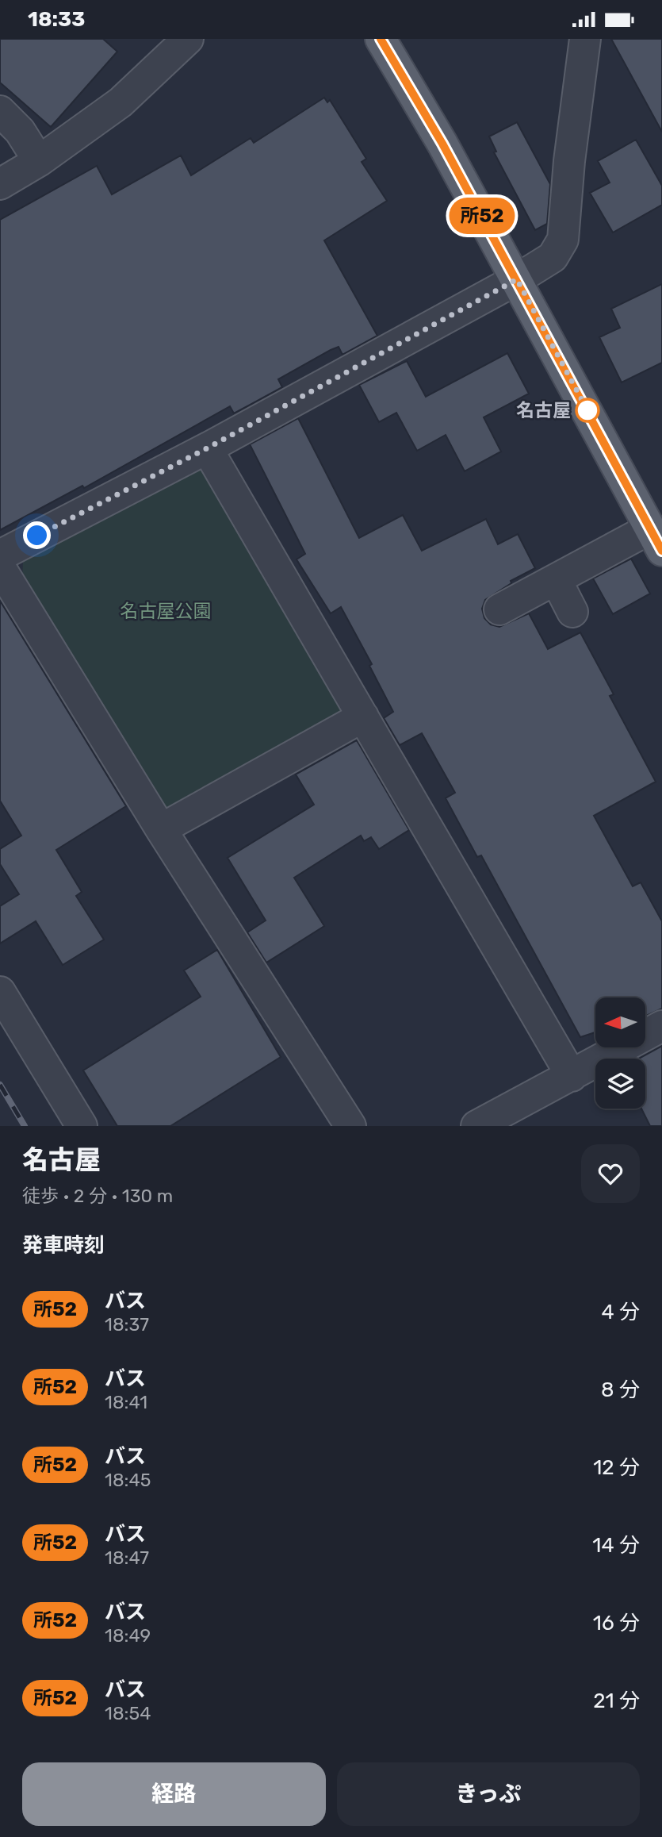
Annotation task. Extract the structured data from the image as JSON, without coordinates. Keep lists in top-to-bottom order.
{
  "parks": ["名古屋公園"],
  "places": ["名古屋"],
  "lines": ["bus line 所52"],
  "north": "left",
  "page": {
    "status": "18:33",
    "on_map": "所52",
    "heading": [
      ["名古屋", "徒歩 · 2 分 · 130 m"],
      "発車時刻"
    ],
    "list": [
      {
        "mark": "所52",
        "name": "バス",
        "note": "18:37",
        "value": "4 分"
      },
      {
        "mark": "所52",
        "name": "バス",
        "note": "18:41",
        "value": "8 分"
      },
      {
        "mark": "所52",
        "name": "バス",
        "note": "18:45",
        "value": "12 分"
      },
      {
        "mark": "所52",
        "name": "バス",
        "note": "18:47",
        "value": "14 分"
      },
      {
        "mark": "所52",
        "name": "バス",
        "note": "18:49",
        "value": "16 分"
      },
      {
        "mark": "所52",
        "name": "バス",
        "note": "18:54",
        "value": "21 分"
      }
    ],
    "buttons": ["経路", "きっぷ"]
  }
}
